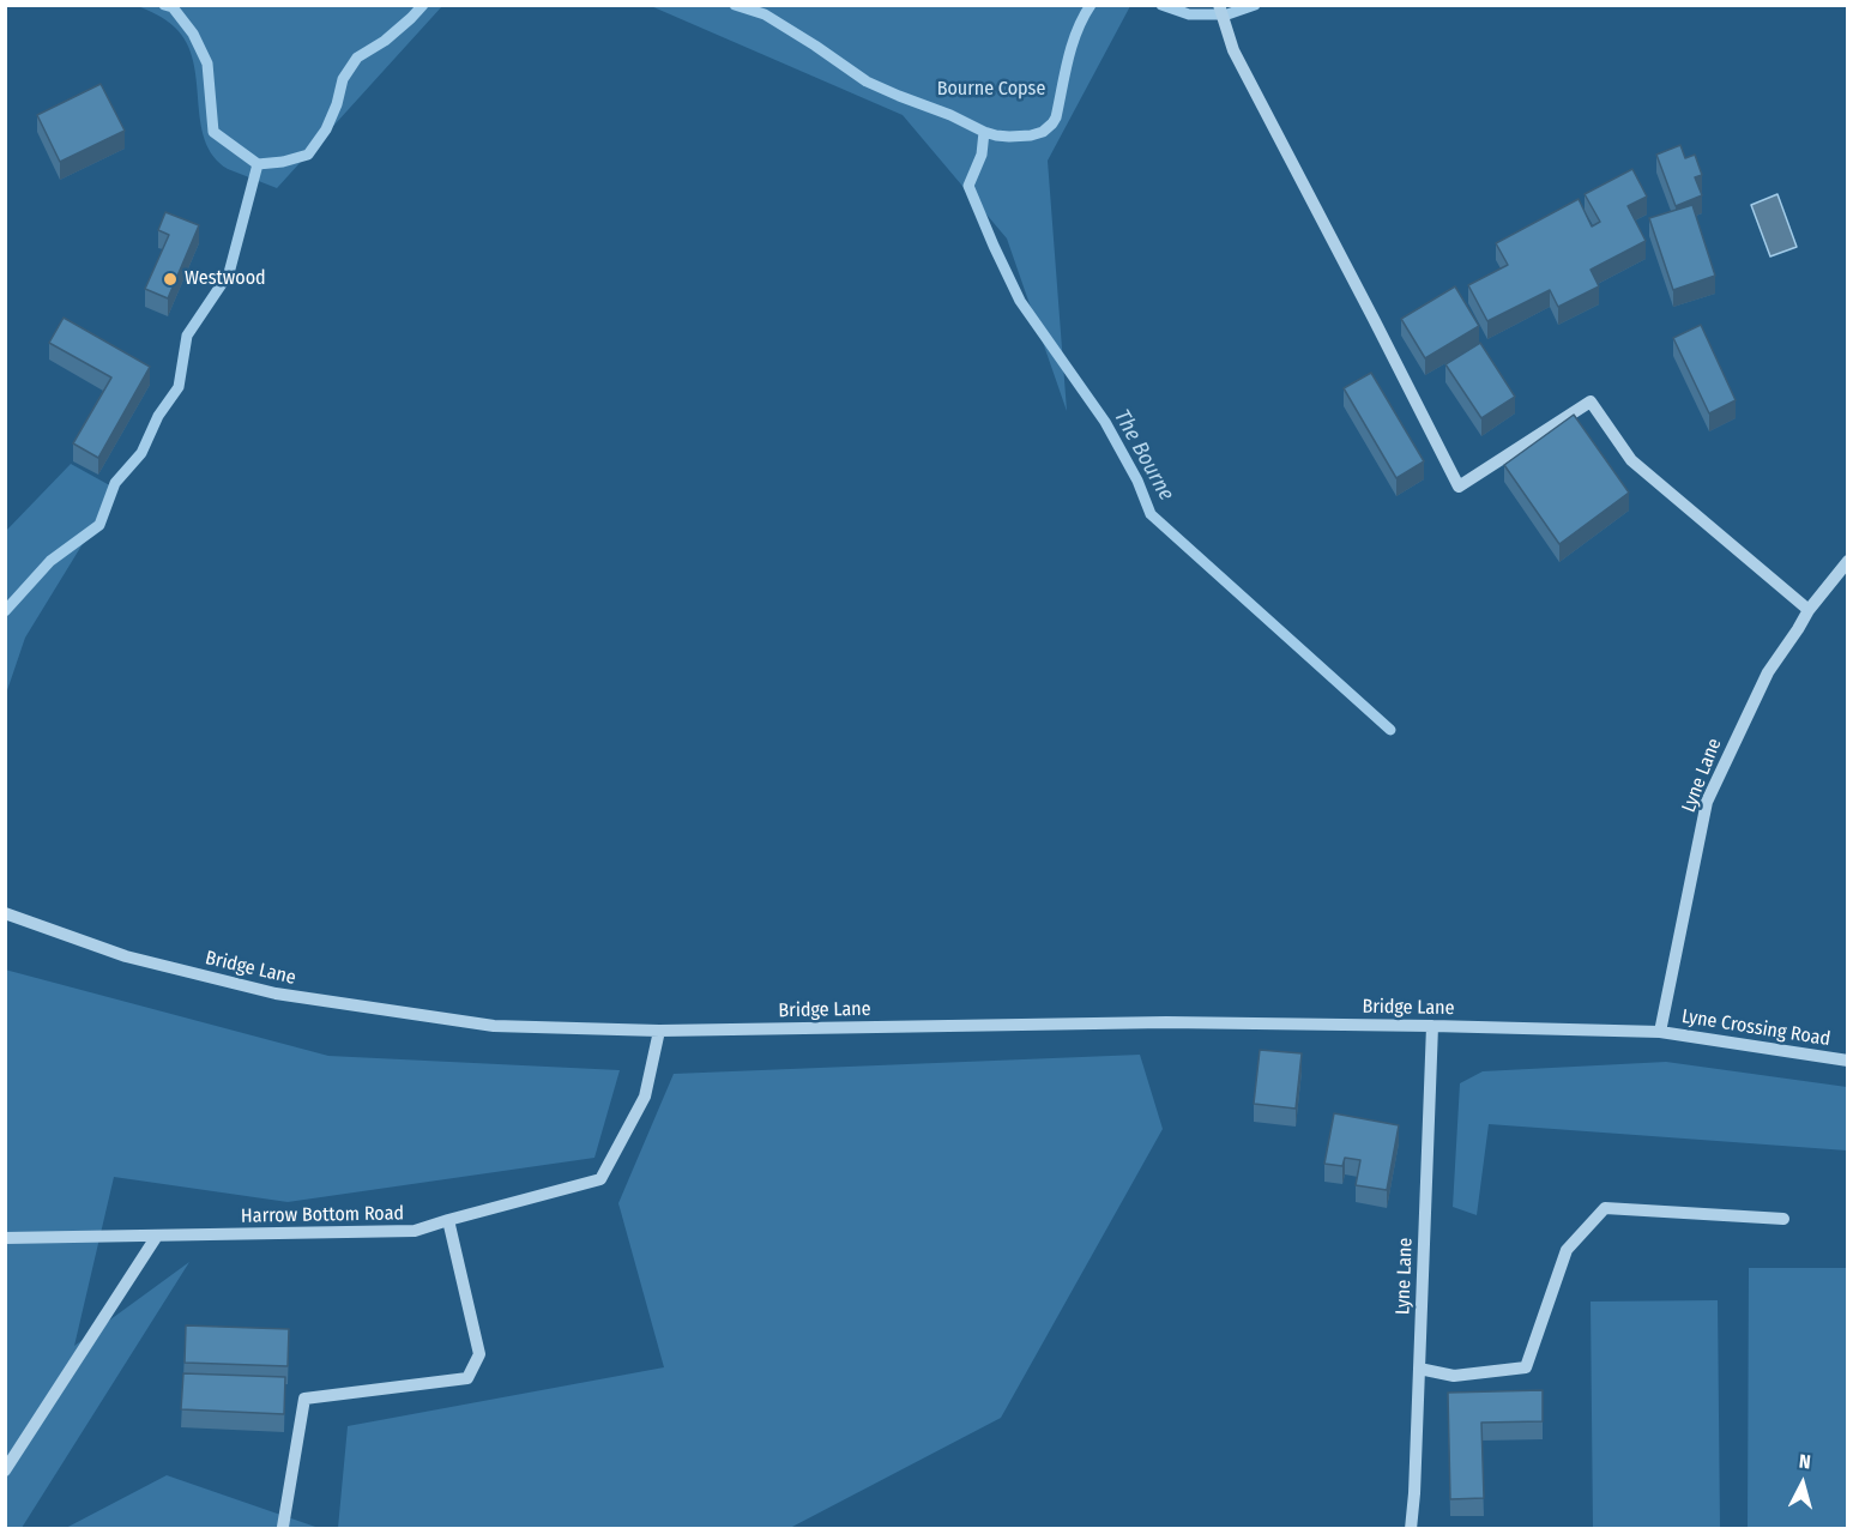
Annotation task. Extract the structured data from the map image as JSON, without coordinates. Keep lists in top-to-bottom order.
{
  "streets": {
    "street": [
      "Lyne Lane",
      "Bridge Lane",
      "Lyne Crossing Road",
      "Harrow Bottom Road"
    ]
  },
  "crossings": [
    ["Lyne Lane", "Bridge Lane"],
    ["Lyne Lane", "Lyne Crossing Road"],
    ["Bridge Lane", "Lyne Crossing Road"],
    ["Bridge Lane", "Harrow Bottom Road"]
  ],
  "water": ["The Bourne"],
  "parks": ["Bourne Copse"],
  "places": ["Westwood"],
  "north": "top"
}
